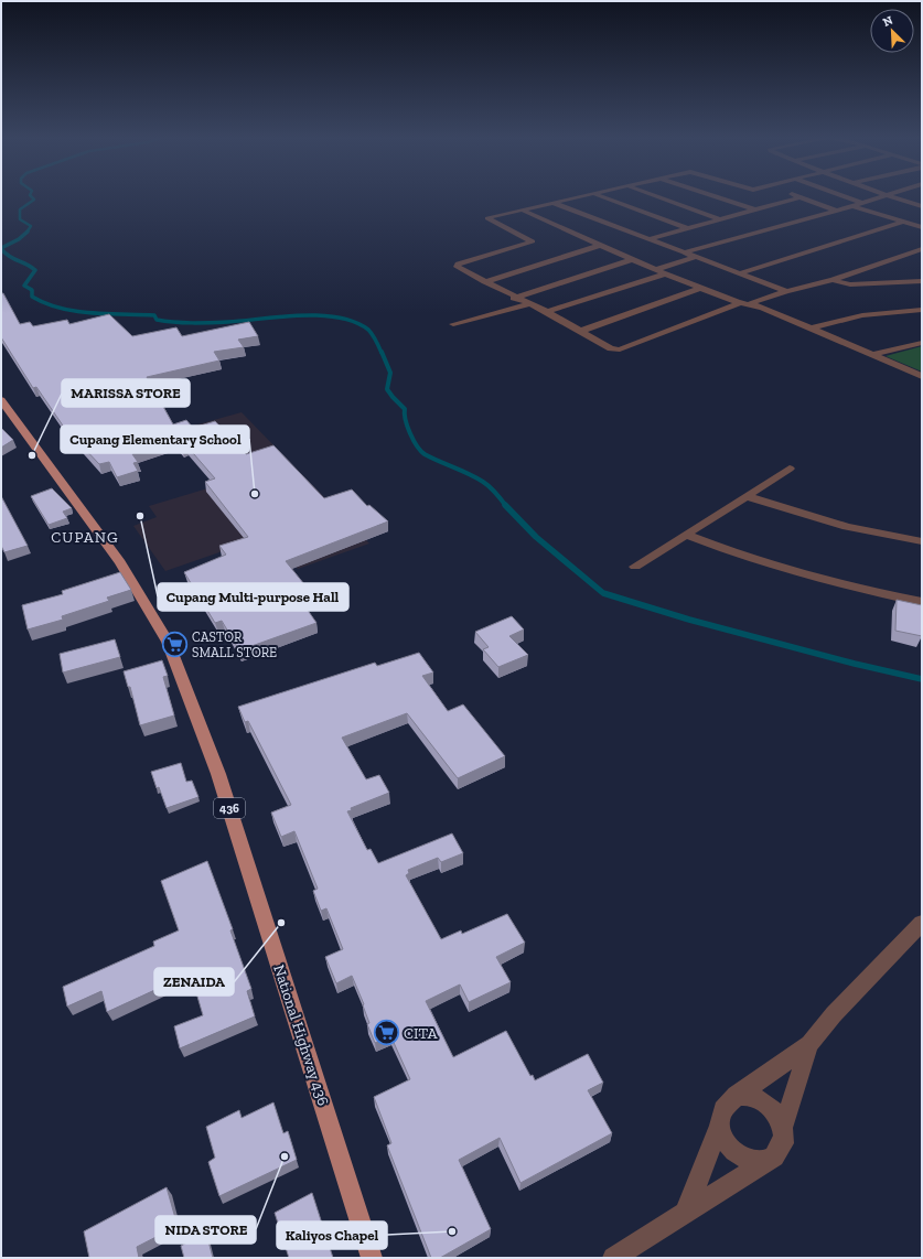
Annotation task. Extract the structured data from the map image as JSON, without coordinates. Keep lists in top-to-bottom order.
{
  "streets": {
    "main road": ["436", "National Highway 436"]
  },
  "districts": ["CUPANG"],
  "places": {
    "other": [
      "MARISSA STORE",
      "Cupang Elementary School",
      "Cupang Multi-purpose Hall",
      "ZENAIDA",
      "NIDA STORE",
      "Kaliyos Chapel"
    ],
    "supermarket": ["CASTOR SMALL STORE", "CITA"]
  },
  "north": "top left"
}
